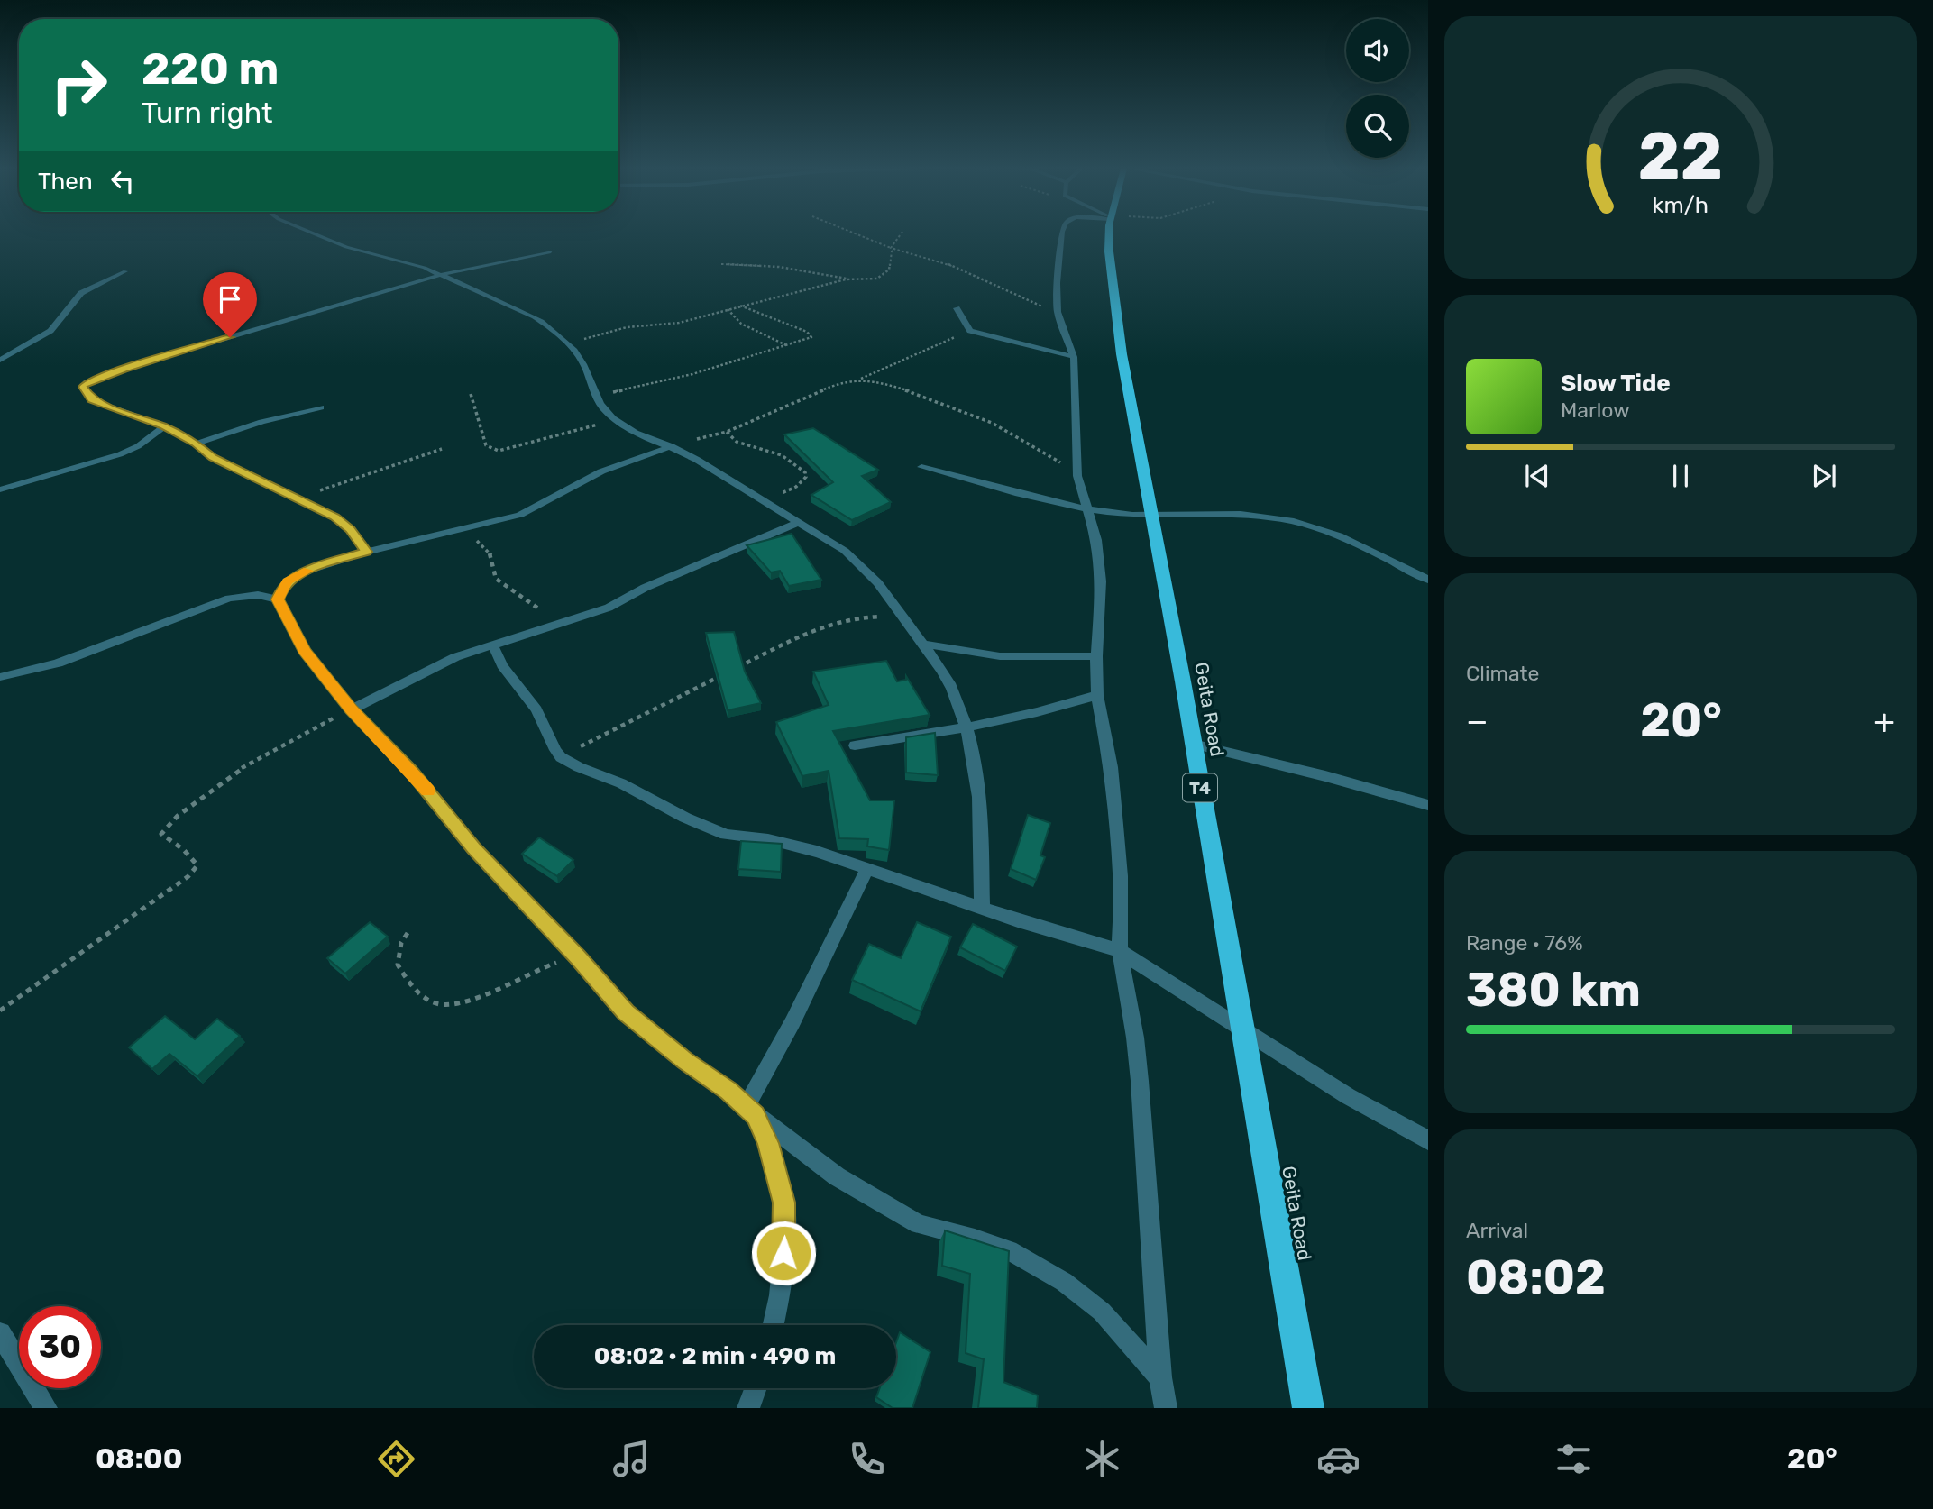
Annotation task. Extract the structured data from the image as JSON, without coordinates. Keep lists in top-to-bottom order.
{
  "streets": {
    "highway": ["Geita Road", "T4"]
  },
  "page": {
    "turn": ["220 m", "Turn right"],
    "then": "Then",
    "song": ["Slow Tide", "Marlow"],
    "tile": [
      "Climate",
      ["Range · 76%", "380 km"],
      ["Arrival", "08:02"]
    ],
    "heat": ["−", "20°", "+"],
    "limit": "30",
    "trip": "08:02 · 2 min · 490 m",
    "tabs": ["08:00", "20°"],
    "gauge": ["22", "km/h"]
  }
}
